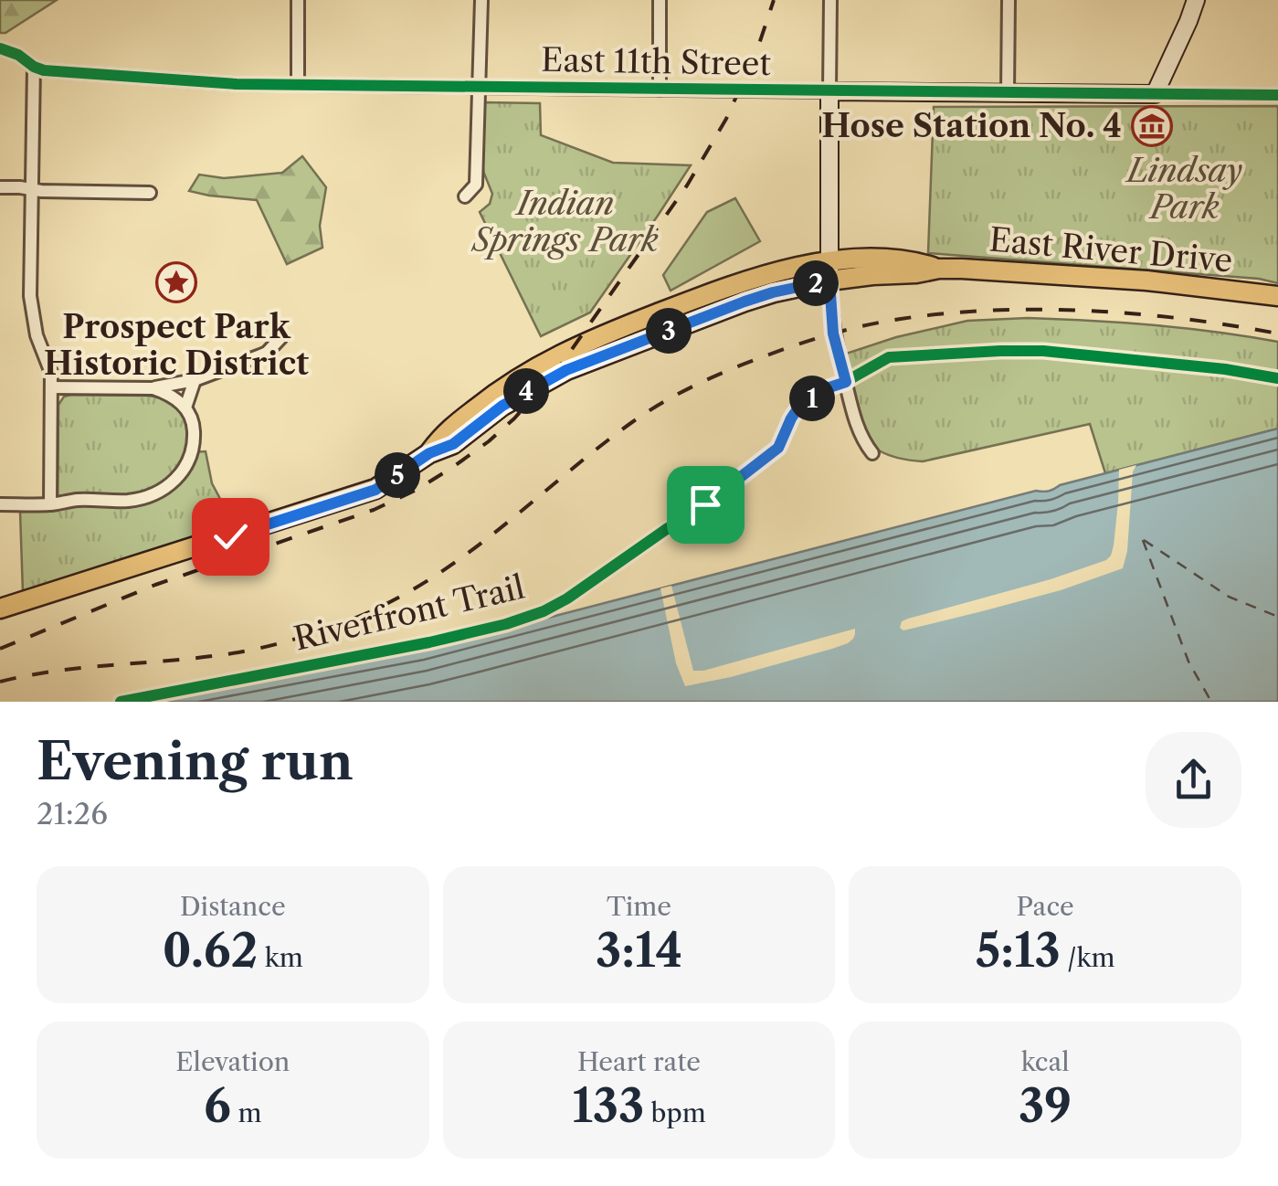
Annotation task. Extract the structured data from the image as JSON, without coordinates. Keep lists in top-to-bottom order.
{
  "streets": {
    "main road": ["East River Drive"],
    "street": ["East 11th Street"],
    "cycle path": ["Riverfront Trail"]
  },
  "parks": ["Lindsay Park", "Indian Springs Park"],
  "places": {
    "museum": ["Hose Station No. 4"],
    "place": ["Prospect Park Historic District"]
  },
  "page": {
    "pins": [
      "2",
      "3",
      "4",
      "1",
      "5"
    ],
    "heading": ["Evening run", "21:26"],
    "stats": [
      ["Distance", "0.62 km"],
      ["Time", "3:14"],
      ["Pace", "5:13 /km"],
      ["Elevation", "6 m"],
      ["Heart rate", "133 bpm"],
      ["kcal", "39"]
    ]
  }
}
